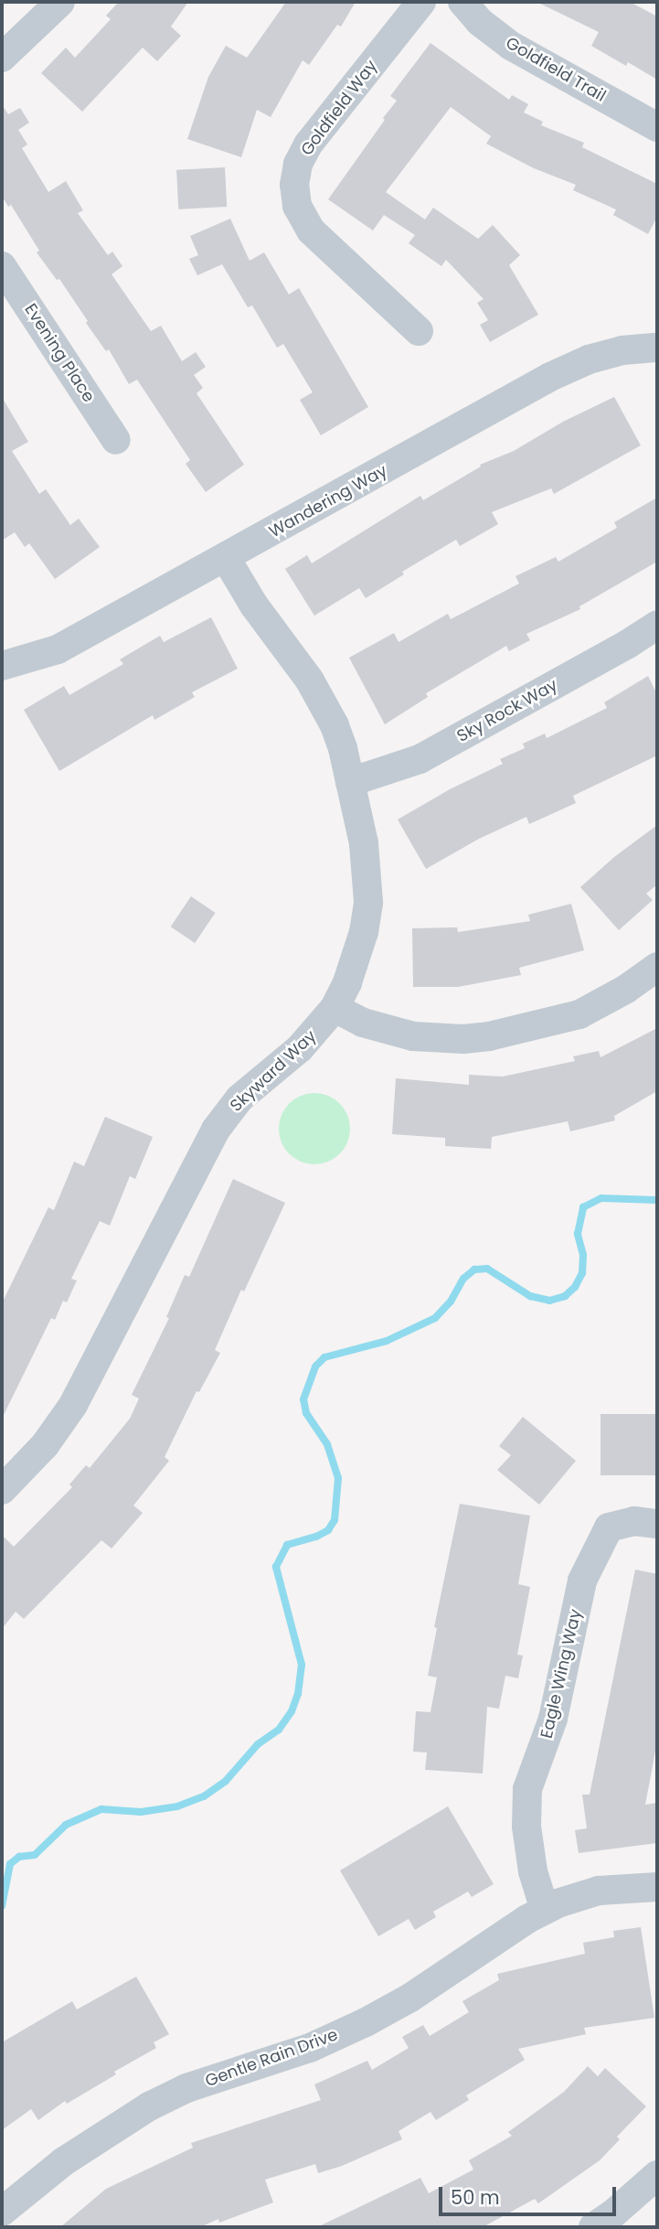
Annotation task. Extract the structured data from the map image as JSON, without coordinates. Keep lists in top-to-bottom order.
{
  "streets": {
    "street": [
      "Goldfield Trail",
      "Goldfield Way",
      "Evening Place",
      "Wandering Way",
      "Sky Rock Way",
      "Skyward Way",
      "Eagle Wing Way",
      "Gentle Rain Drive"
    ]
  },
  "crossings": [
    ["Wandering Way", "Skyward Way"],
    ["Sky Rock Way", "Skyward Way"],
    ["Eagle Wing Way", "Gentle Rain Drive"]
  ],
  "scale_bar": "50 m"
}
